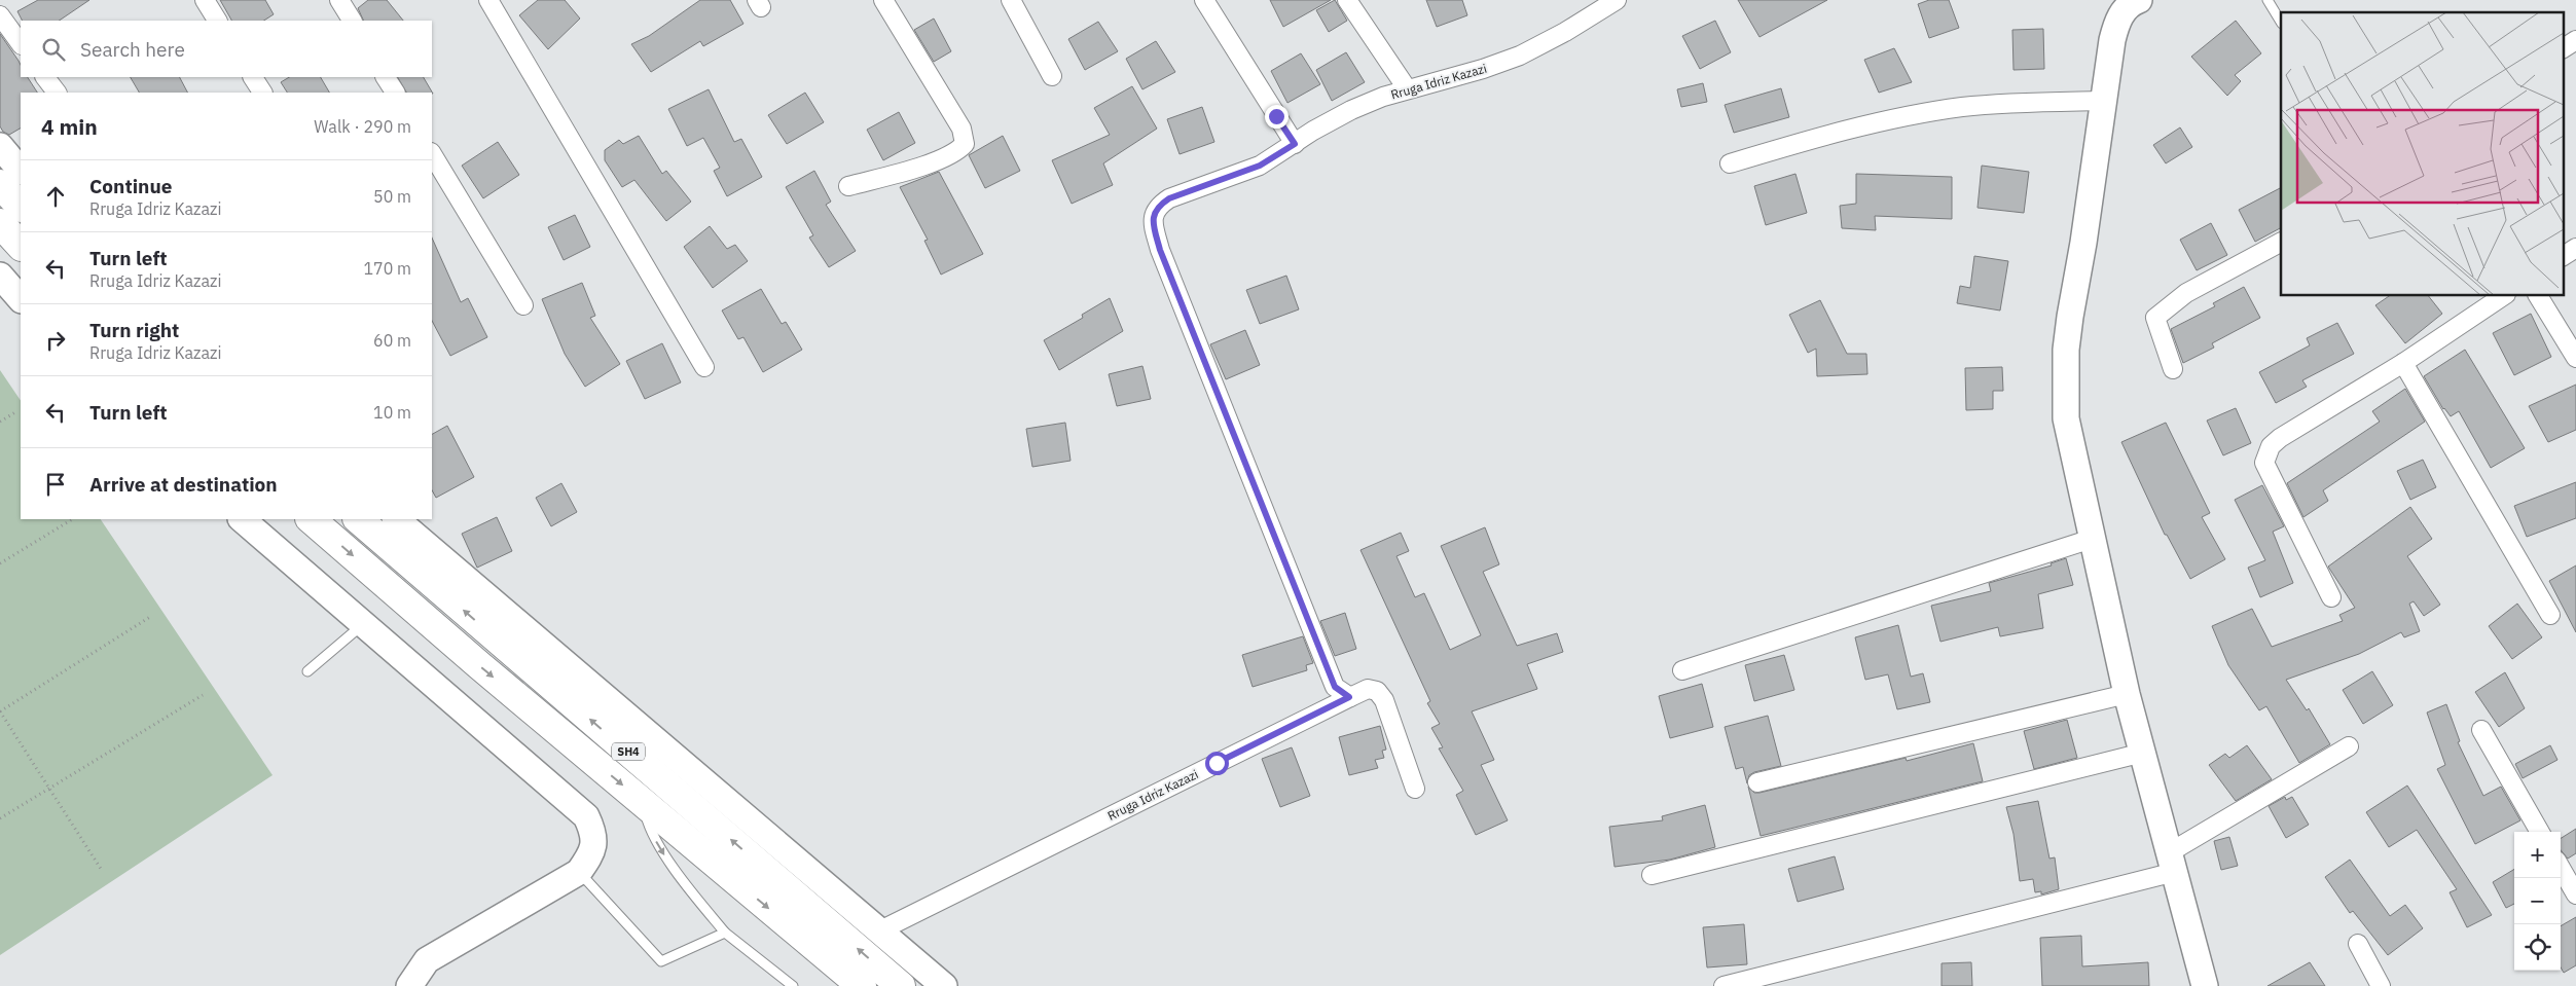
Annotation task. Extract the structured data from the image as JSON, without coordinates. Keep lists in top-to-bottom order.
{
  "streets": {
    "highway": ["SH4"],
    "street": ["Rruga Idriz Kazazi"]
  },
  "page": {
    "search": "Search here",
    "heading": ["4 min", "Walk · 290 m"],
    "list": [
      ["Continue", "Rruga Idriz Kazazi", "50 m"],
      ["Turn left", "Rruga Idriz Kazazi", "170 m"],
      ["Turn right", "Rruga Idriz Kazazi", "60 m"],
      ["Turn left", "10 m"],
      "Arrive at destination"
    ],
    "map_buttons": ["+", "−"]
  }
}
